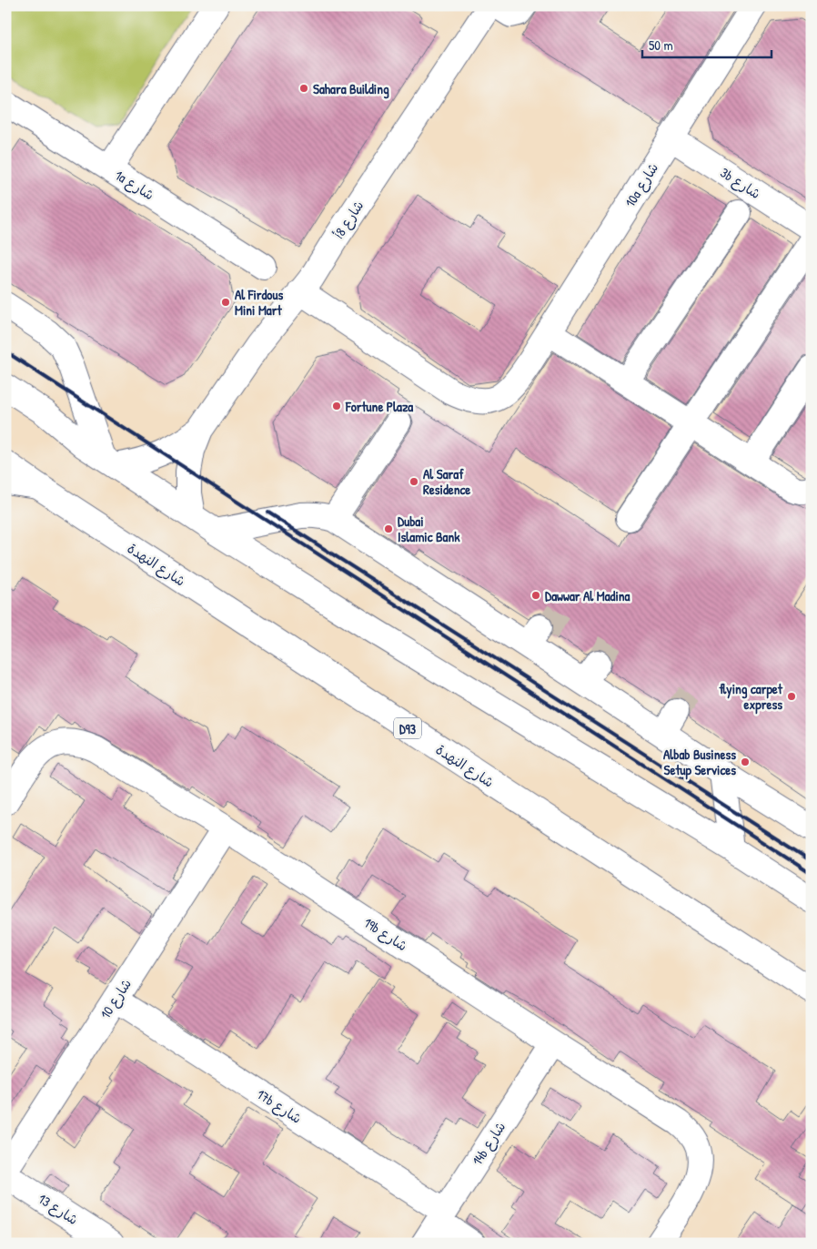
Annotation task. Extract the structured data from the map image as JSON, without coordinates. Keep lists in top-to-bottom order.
{
  "streets": {
    "street": [
      "3b شارع",
      "1a شارع",
      "10a شارع",
      "شارع 8أ",
      "شارع النهدة",
      "D93",
      "19b شارع",
      "شارع 10",
      "17b شارع",
      "14b شارع",
      "شارع 13"
    ]
  },
  "crossings": [
    ["3b شارع", "10a شارع"],
    ["10a شارع", "شارع 8أ"],
    ["19b شارع", "شارع 10"],
    ["19b شارع", "14b شارع"],
    ["شارع 10", "17b شارع"],
    ["17b شارع", "14b شارع"]
  ],
  "places": [
    "Sahara Building",
    "Al Firdous Mini Mart",
    "Fortune Plaza",
    "Al Saraf Residence",
    "Dubai Islamic Bank",
    "Dawwar Al Madina",
    "flying carpet express",
    "Albab Business Setup Services"
  ],
  "scale_bar": "50 m"
}
